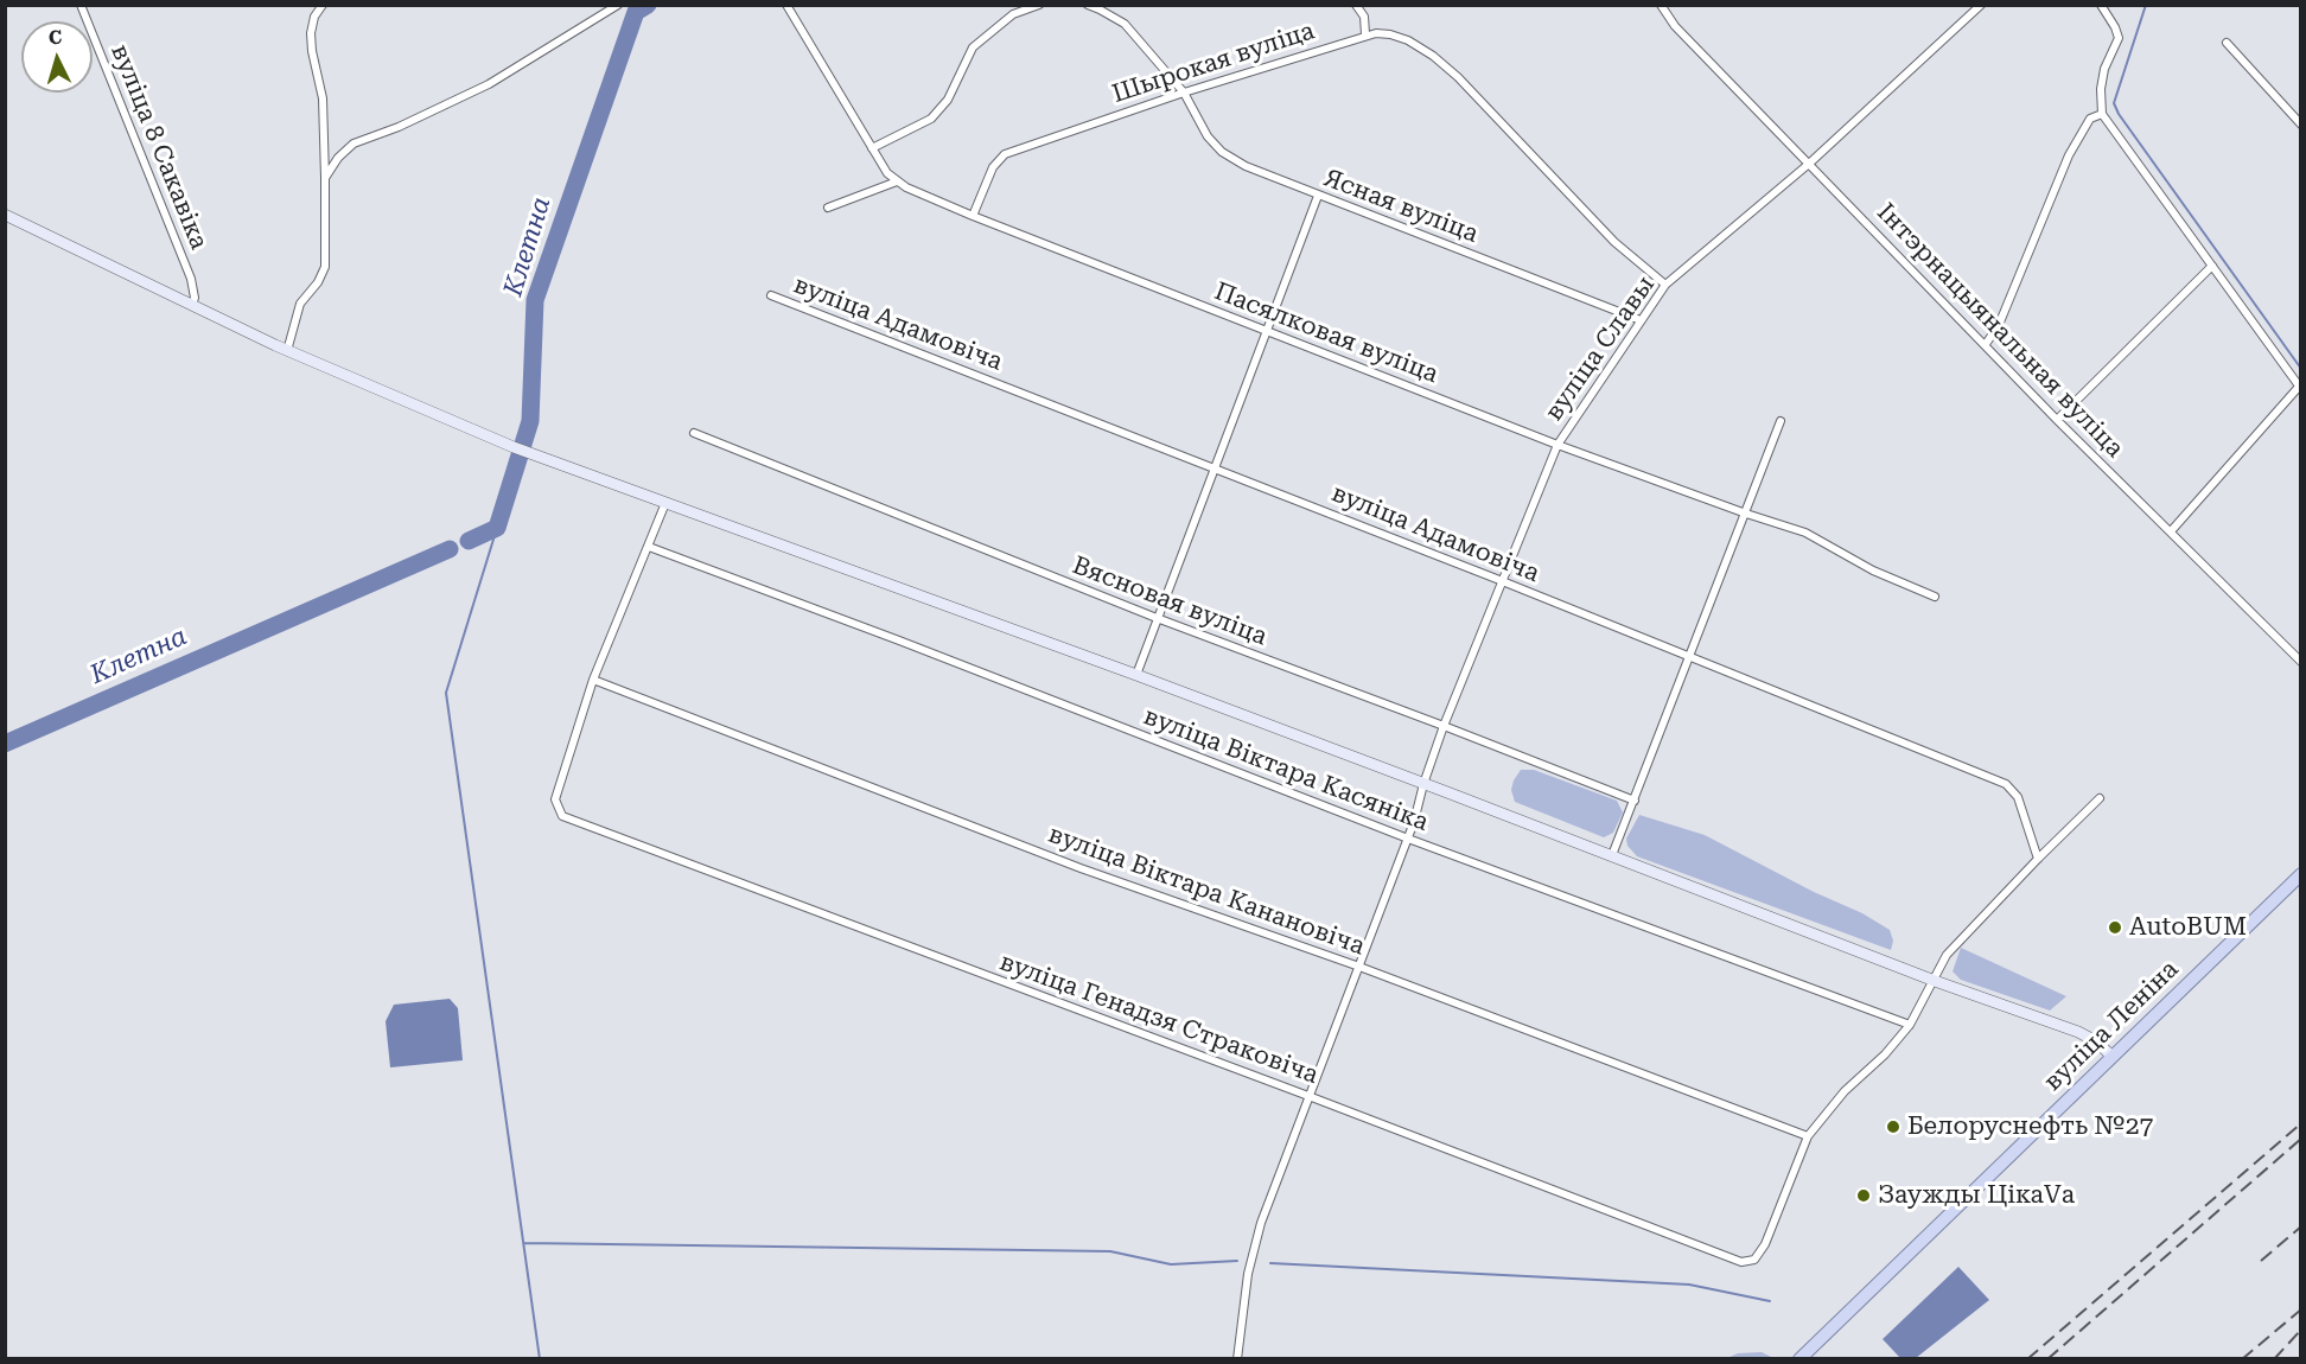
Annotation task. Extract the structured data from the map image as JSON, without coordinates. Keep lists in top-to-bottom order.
{
  "streets": {
    "main road": ["вуліца Леніна"],
    "street": [
      "Шырокая вуліца",
      "вуліца 8 Сакавіка",
      "Ясная вуліца",
      "вуліца Адамовіча",
      "Інтэрнацыянальная вуліца",
      "Пасялковая вуліца",
      "вуліца Славы",
      "Вясновая вуліца",
      "вуліца Віктара Касяніка",
      "вуліца Віктара Канановіча",
      "вуліца Генадзя Страковіча"
    ]
  },
  "crossings": [
    ["Шырокая вуліца", "Ясная вуліца"],
    ["Шырокая вуліца", "Пасялковая вуліца"],
    ["Шырокая вуліца", "вуліца Славы"],
    ["Ясная вуліца", "вуліца Славы"],
    ["вуліца Адамовіча", "вуліца Славы"],
    ["Інтэрнацыянальная вуліца", "вуліца Славы"],
    ["Пасялковая вуліца", "вуліца Славы"],
    ["вуліца Славы", "Вясновая вуліца"],
    ["вуліца Славы", "вуліца Віктара Касяніка"],
    ["вуліца Славы", "вуліца Віктара Канановіча"],
    ["вуліца Славы", "вуліца Генадзя Страковіча"],
    ["вуліца Віктара Канановіча", "вуліца Генадзя Страковіча"]
  ],
  "water": ["Клетна"],
  "places": ["AutoBUM", "Белоруснефть №27", "Заужды ЦікаVа"],
  "north": "top"
}
